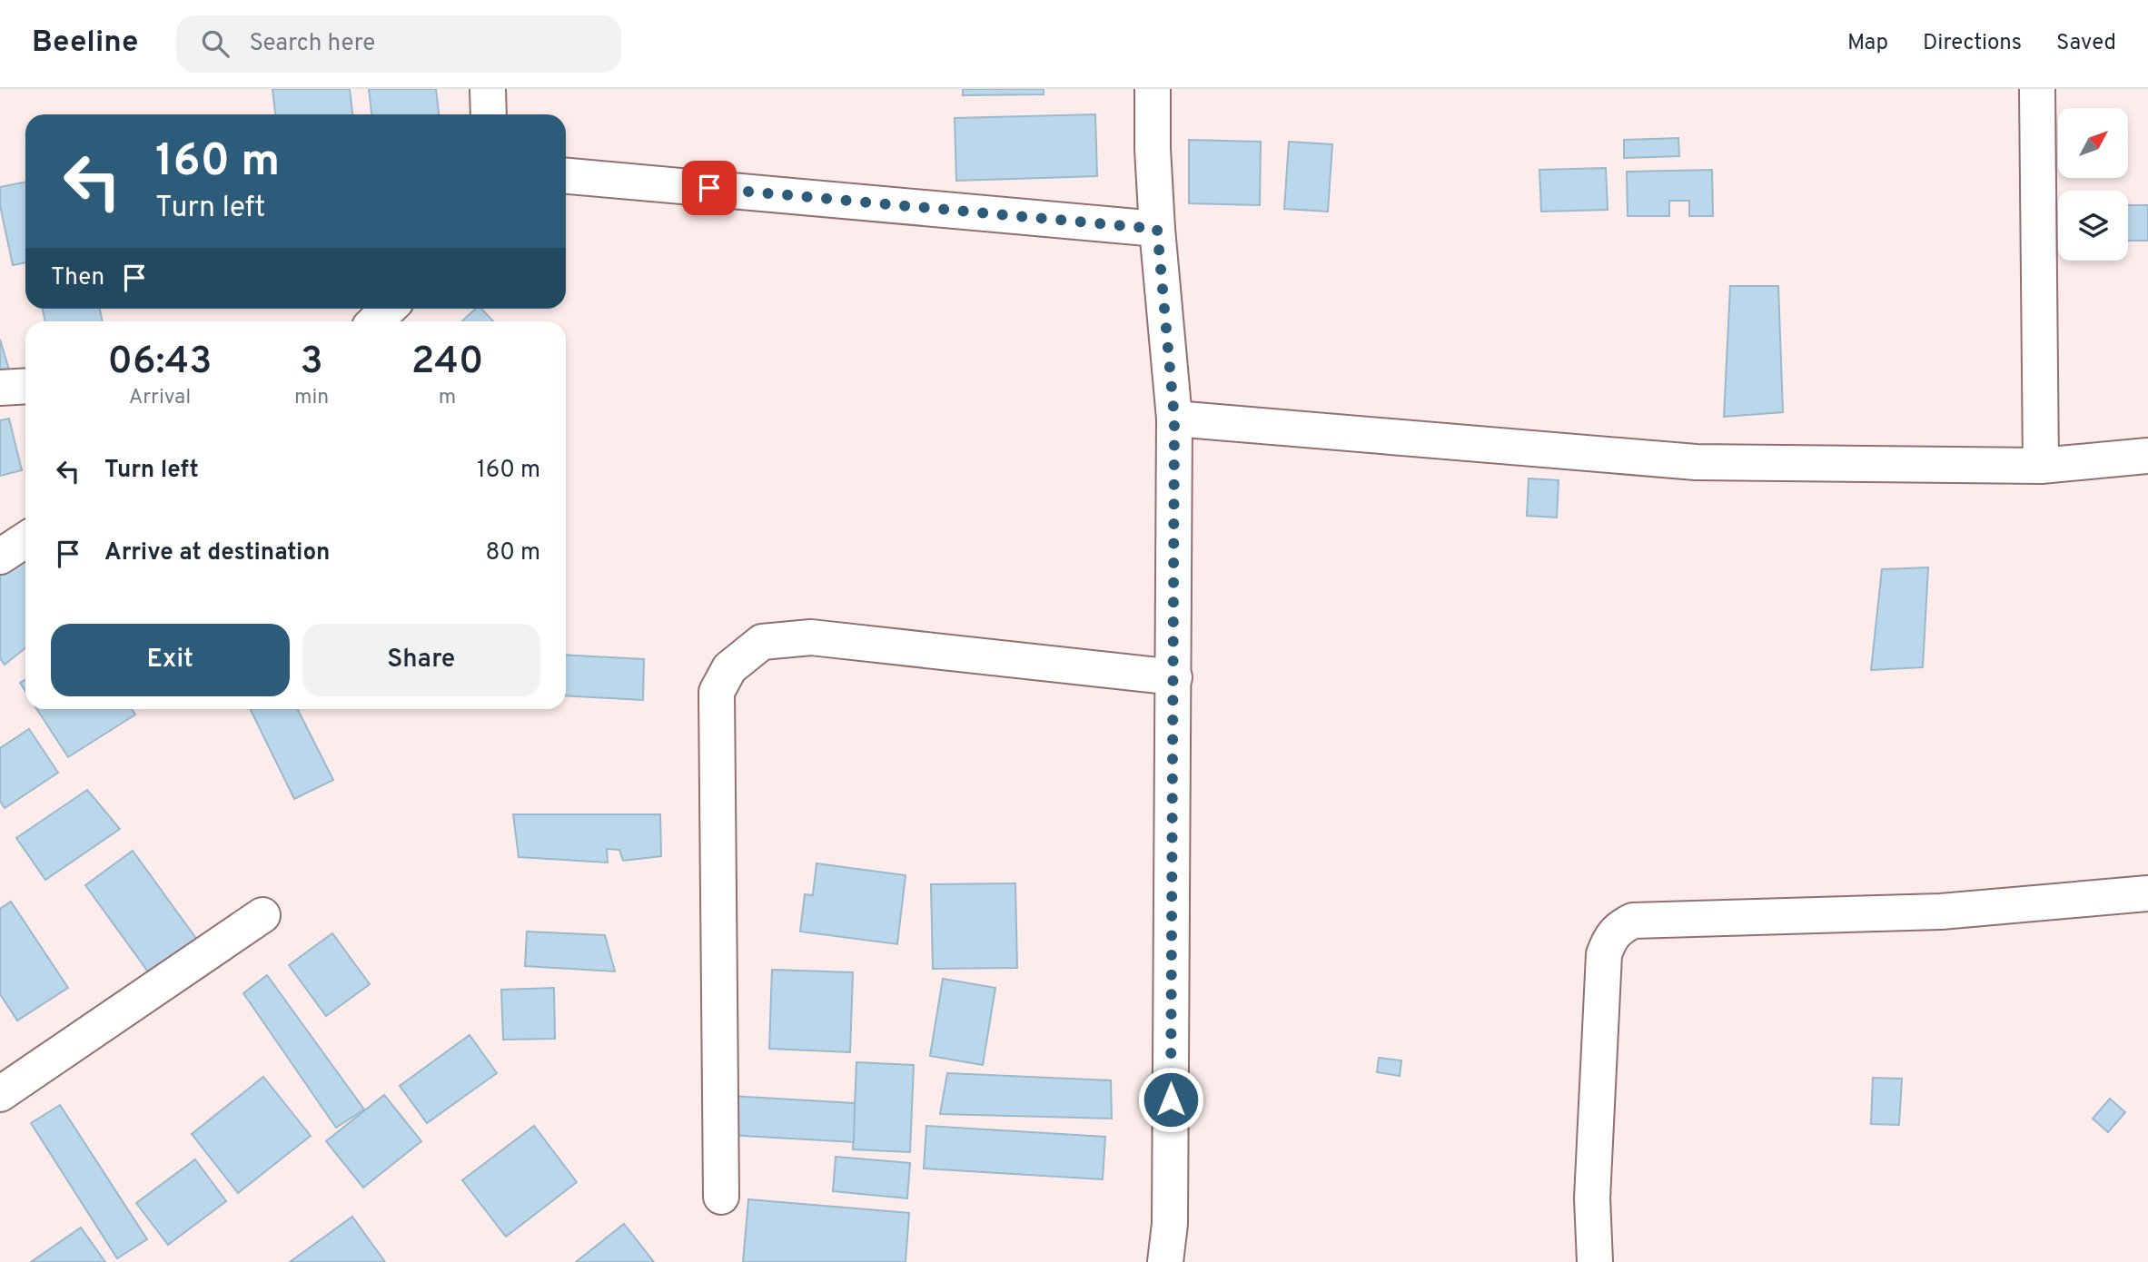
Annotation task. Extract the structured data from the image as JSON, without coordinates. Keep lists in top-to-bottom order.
{
  "north": "top right",
  "page": {
    "header": "Beeline",
    "search": "Search here",
    "nav": ["Map", "Directions", "Saved"],
    "turn": ["160 m", "Turn left"],
    "then": "Then",
    "eta": [
      "06:43",
      "Arrival",
      "3",
      "min",
      "240",
      "m"
    ],
    "list": [
      {
        "name": "Turn left",
        "value": "160 m"
      },
      {
        "name": "Arrive at destination",
        "value": "80 m"
      }
    ],
    "buttons": ["Exit", "Share"]
  }
}
